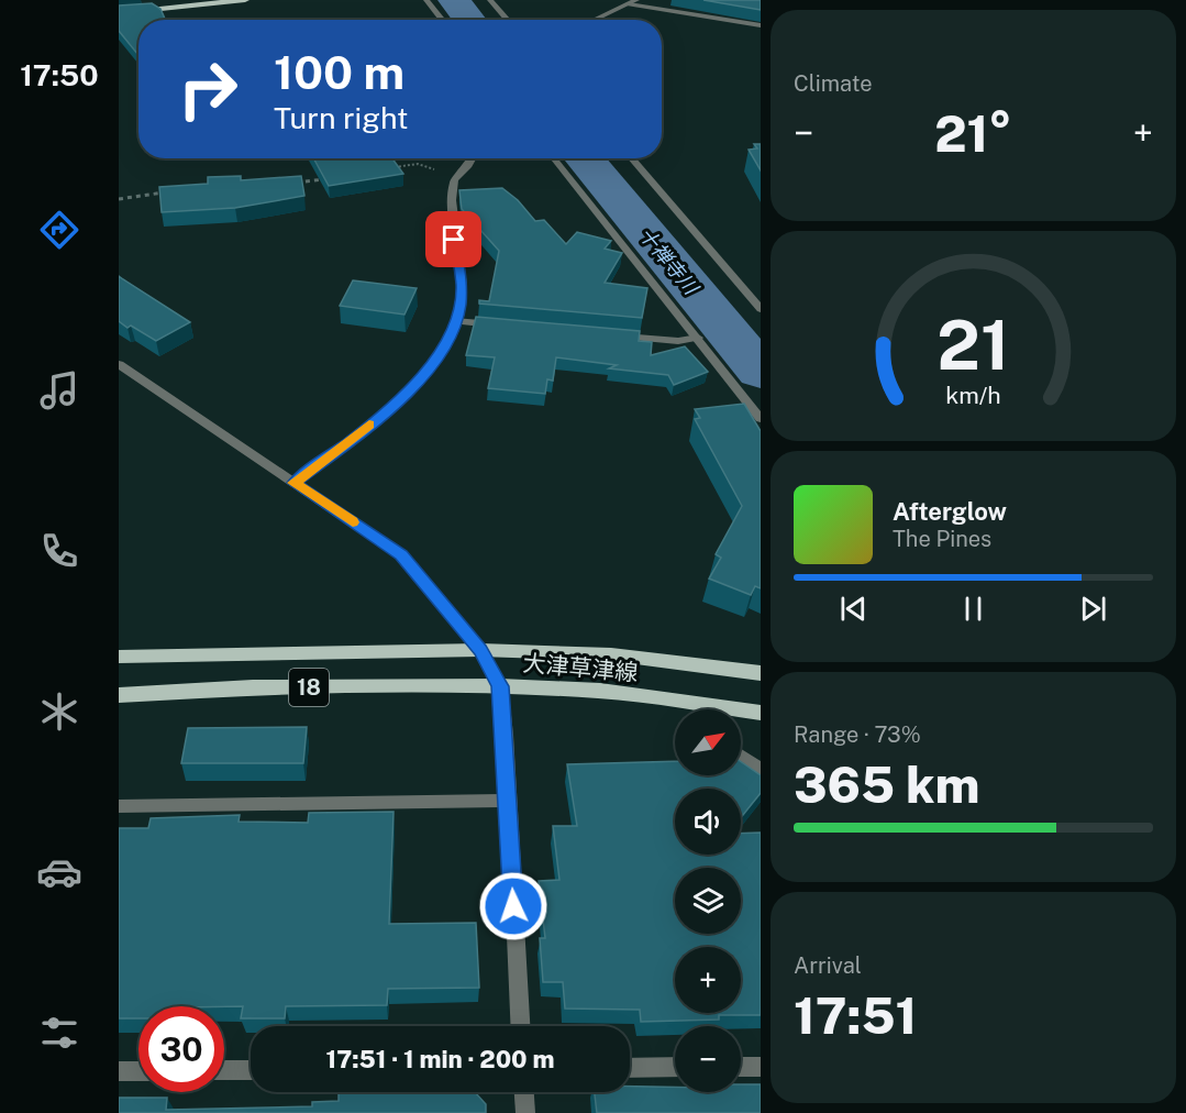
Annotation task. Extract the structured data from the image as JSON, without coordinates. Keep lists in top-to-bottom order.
{
  "streets": {
    "main road": ["大津草津線", "18"]
  },
  "water": ["十禅寺川"],
  "north": "top right",
  "page": {
    "tabs": "17:50",
    "tile": [
      "Climate",
      ["Range · 73%", "365 km"],
      ["Arrival", "17:51"]
    ],
    "turn": ["100 m", "Turn right"],
    "heat": ["−", "21°", "+"],
    "song": ["Afterglow", "The Pines"],
    "map_buttons": ["+", "−"],
    "limit": "30",
    "trip": "17:51 · 1 min · 200 m",
    "gauge": ["21", "km/h"]
  }
}
